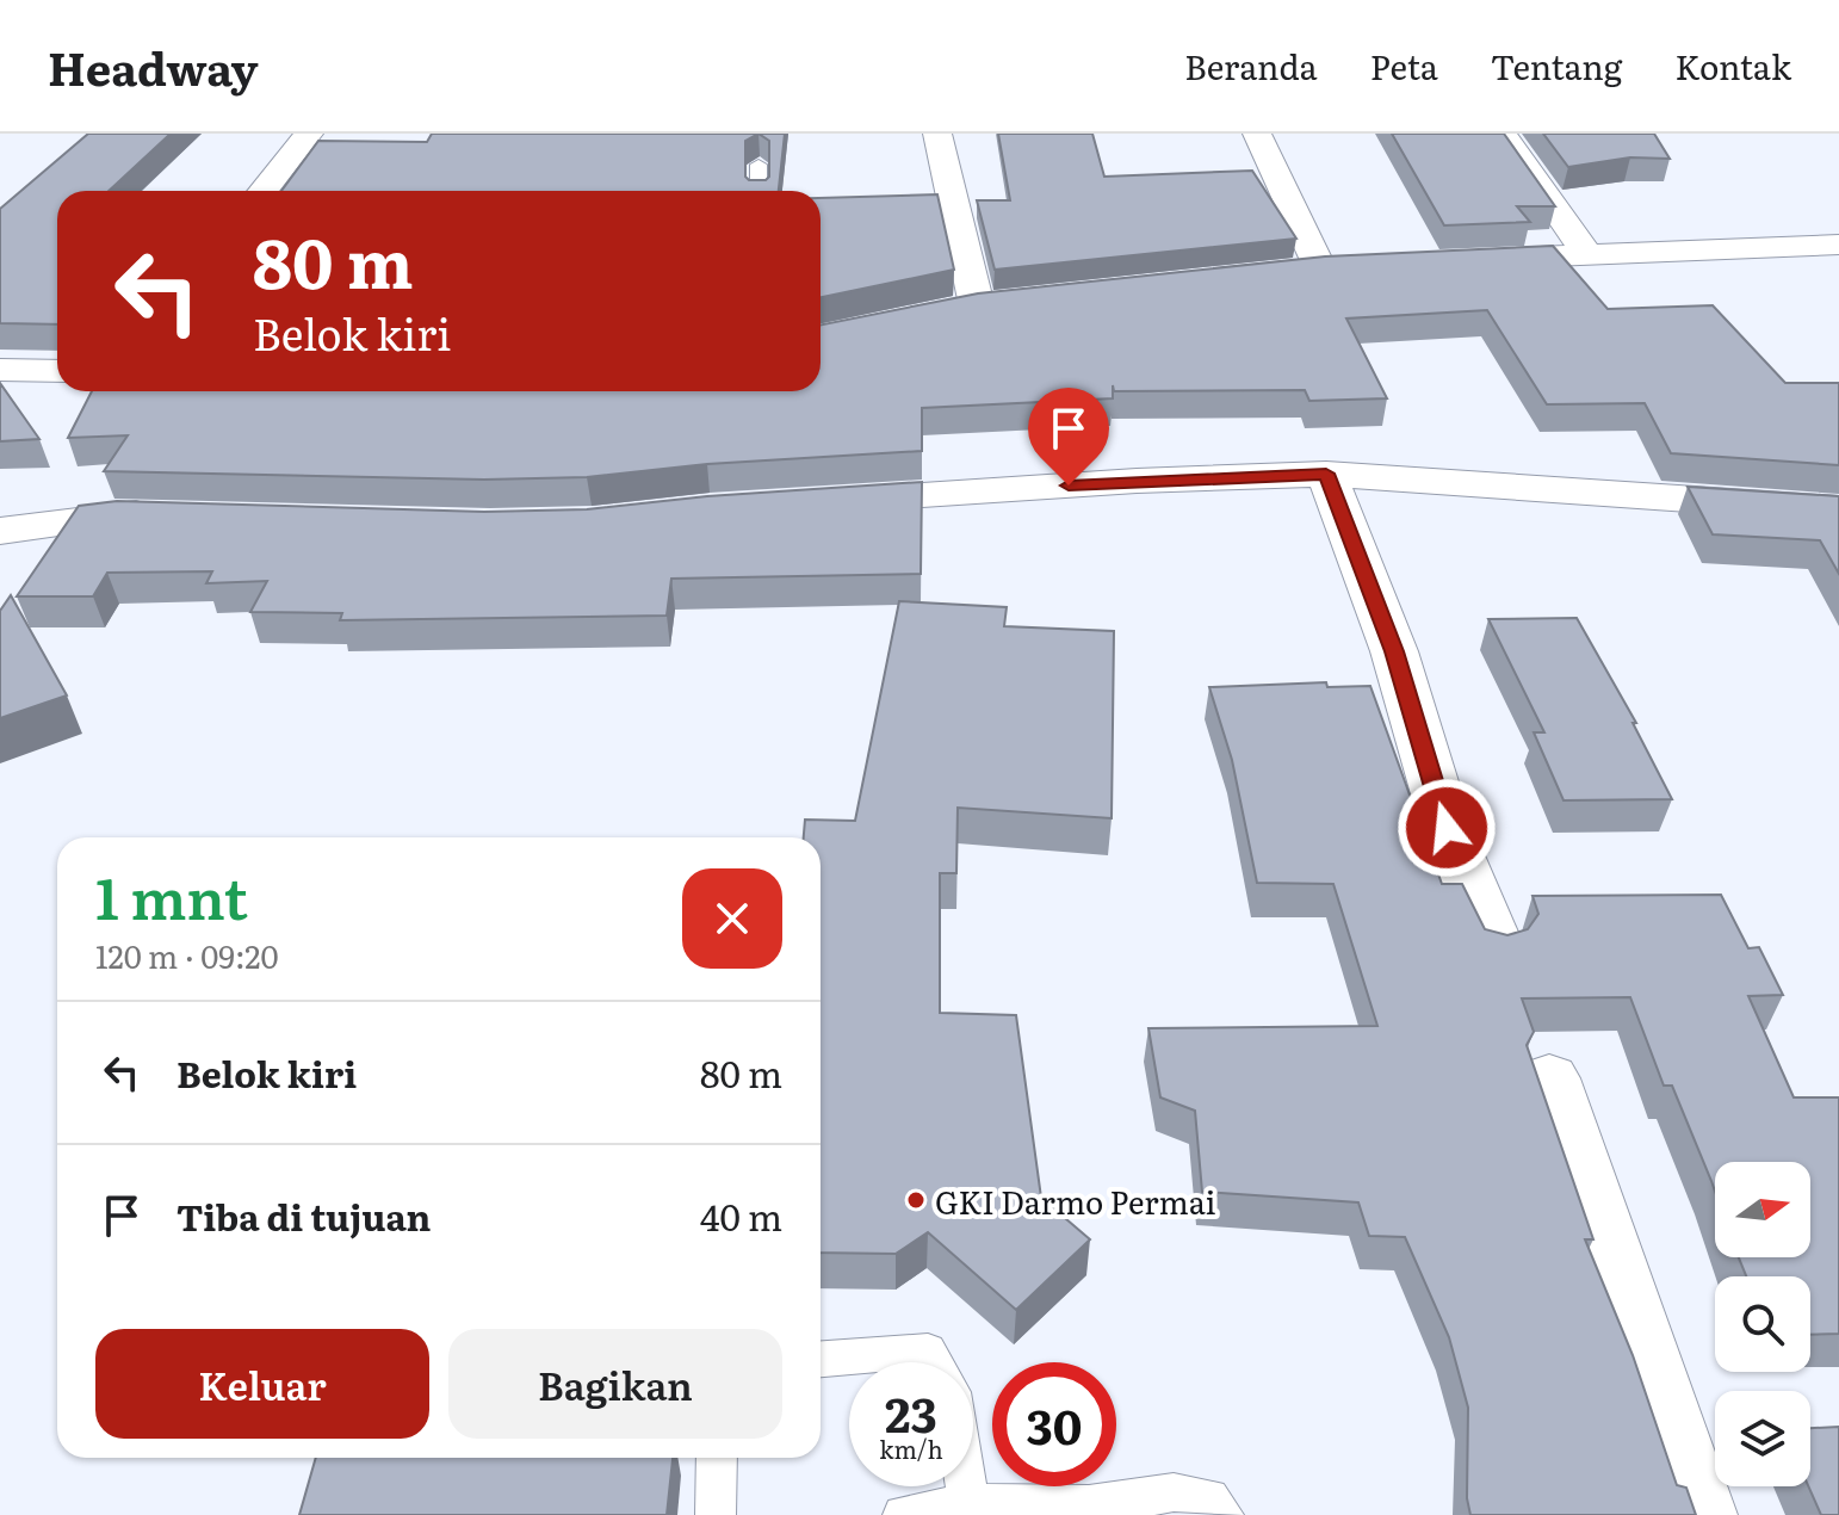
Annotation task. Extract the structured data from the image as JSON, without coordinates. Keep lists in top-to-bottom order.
{
  "places": ["GKI Darmo Permai"],
  "north": "right",
  "page": {
    "header": "Headway",
    "nav": [
      "Beranda",
      "Peta",
      "Tentang",
      "Kontak"
    ],
    "turn": ["80 m", "Belok kiri"],
    "heading": ["1 mnt", "120 m · 09:20"],
    "list": [
      {
        "name": "Belok kiri",
        "value": "80 m"
      },
      {
        "name": "Tiba di tujuan",
        "value": "40 m"
      }
    ],
    "buttons": ["Keluar", "Bagikan"],
    "speed": "23 km/h",
    "limit": "30"
  }
}
